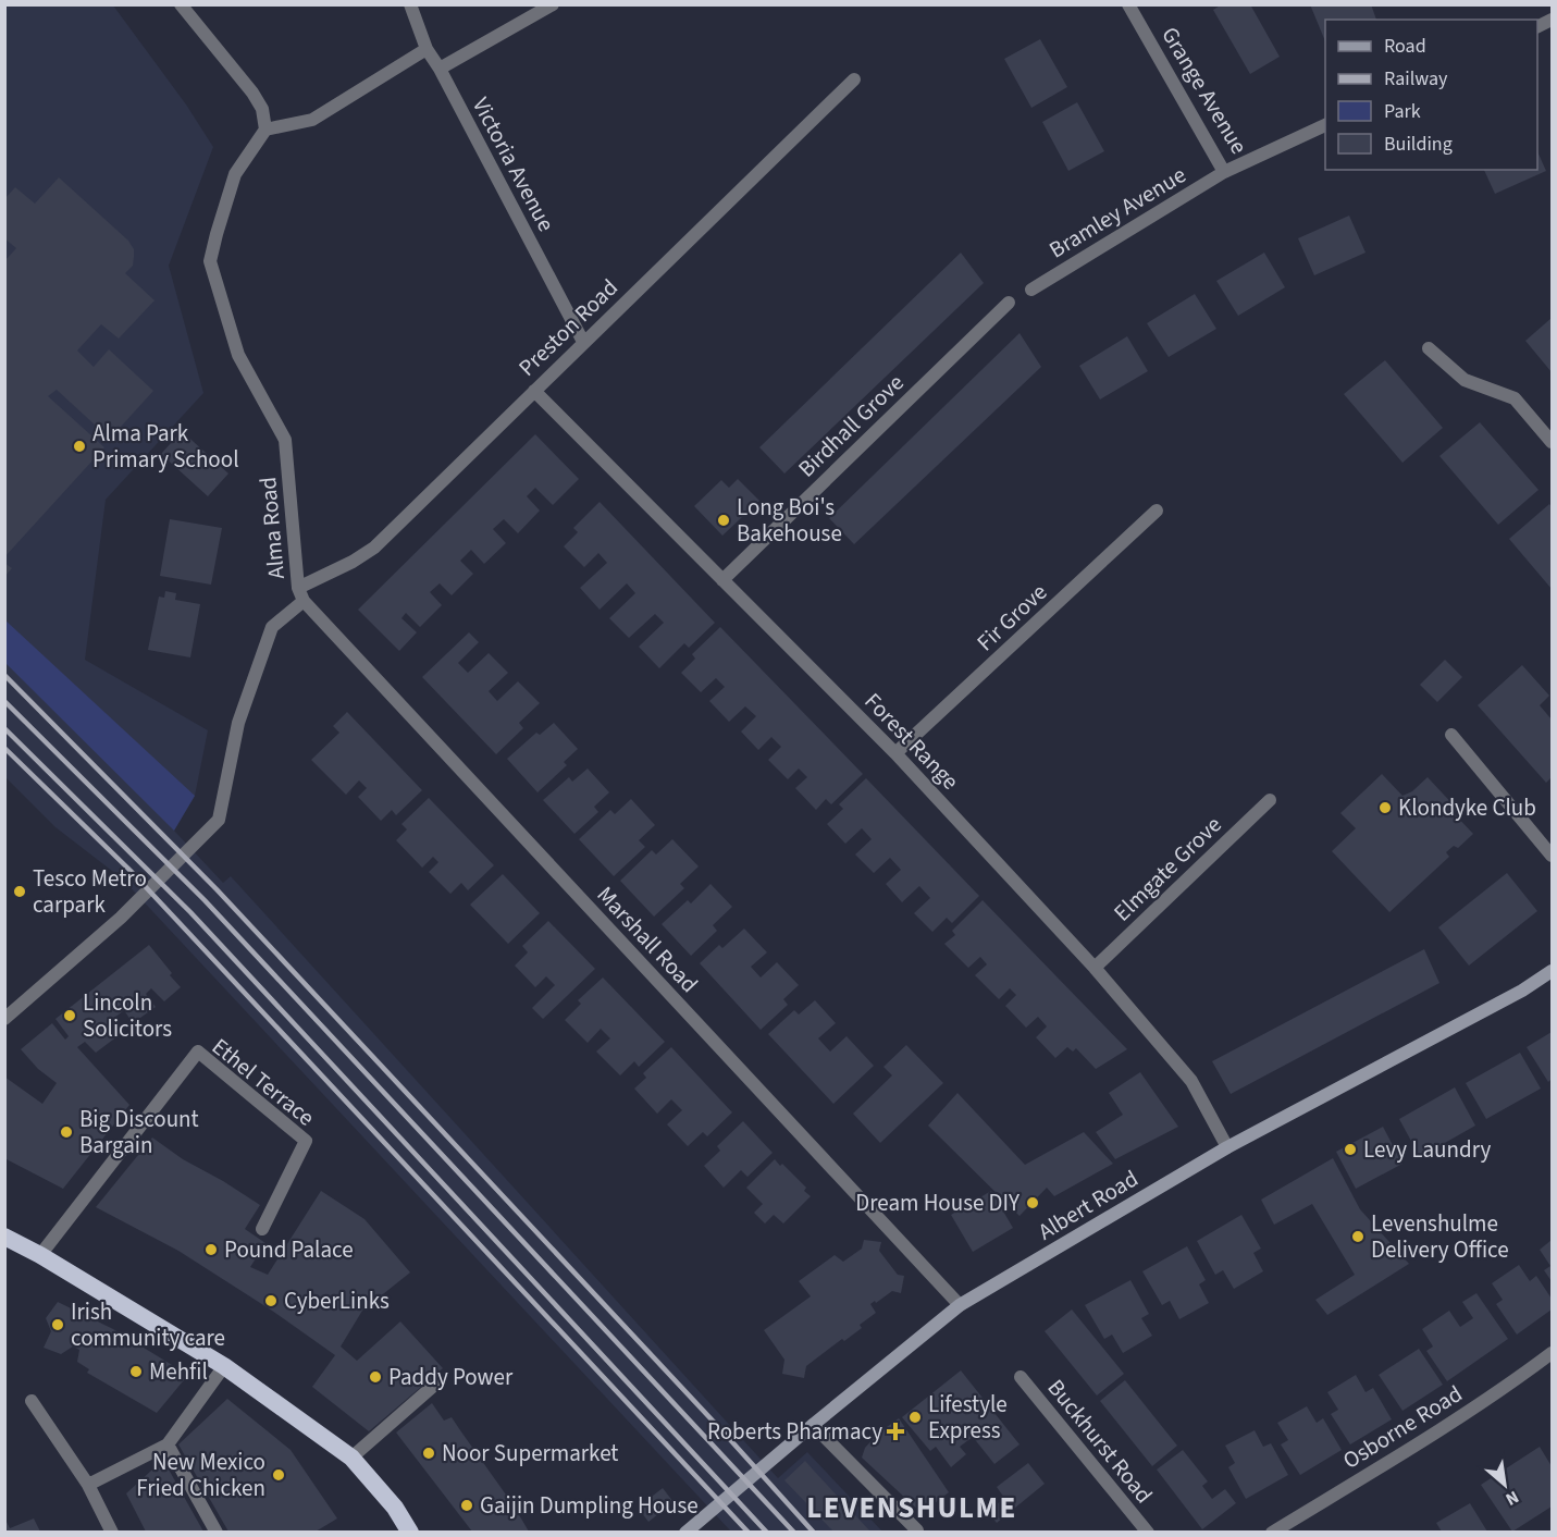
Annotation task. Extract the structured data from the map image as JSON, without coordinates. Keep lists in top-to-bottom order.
{
  "streets": {
    "main road": ["Albert Road"],
    "street": [
      "Grange Avenue",
      "Victoria Avenue",
      "Bramley Avenue",
      "Preston Road",
      "Birdhall Grove",
      "Alma Road",
      "Fir Grove",
      "Forest Range",
      "Elmgate Grove",
      "Marshall Road",
      "Ethel Terrace",
      "Osborne Road",
      "Buckhurst Road"
    ]
  },
  "crossings": [
    ["Grange Avenue", "Bramley Avenue"],
    ["Victoria Avenue", "Preston Road"],
    ["Preston Road", "Alma Road"],
    ["Preston Road", "Forest Range"],
    ["Preston Road", "Marshall Road"],
    ["Birdhall Grove", "Forest Range"],
    ["Alma Road", "Marshall Road"],
    ["Fir Grove", "Forest Range"],
    ["Forest Range", "Elmgate Grove"],
    ["Forest Range", "Albert Road"],
    ["Marshall Road", "Albert Road"]
  ],
  "districts": ["LEVENSHULME"],
  "places": {
    "other": [
      "Alma Park Primary School",
      "Long Boi's Bakehouse",
      "Klondyke Club",
      "Tesco Metro carpark",
      "Lincoln Solicitors",
      "Big Discount Bargain",
      "Levy Laundry",
      "Dream House DIY",
      "Levenshulme Delivery Office",
      "Pound Palace",
      "CyberLinks",
      "Irish community care",
      "Mehfil",
      "Paddy Power",
      "Lifestyle Express",
      "Noor Supermarket",
      "New Mexico Fried Chicken",
      "Gaijin Dumpling House"
    ],
    "health": ["Roberts Pharmacy"]
  },
  "legend": [
    "Road",
    "Railway",
    "Park",
    "Building"
  ],
  "north": "bottom right"
}
